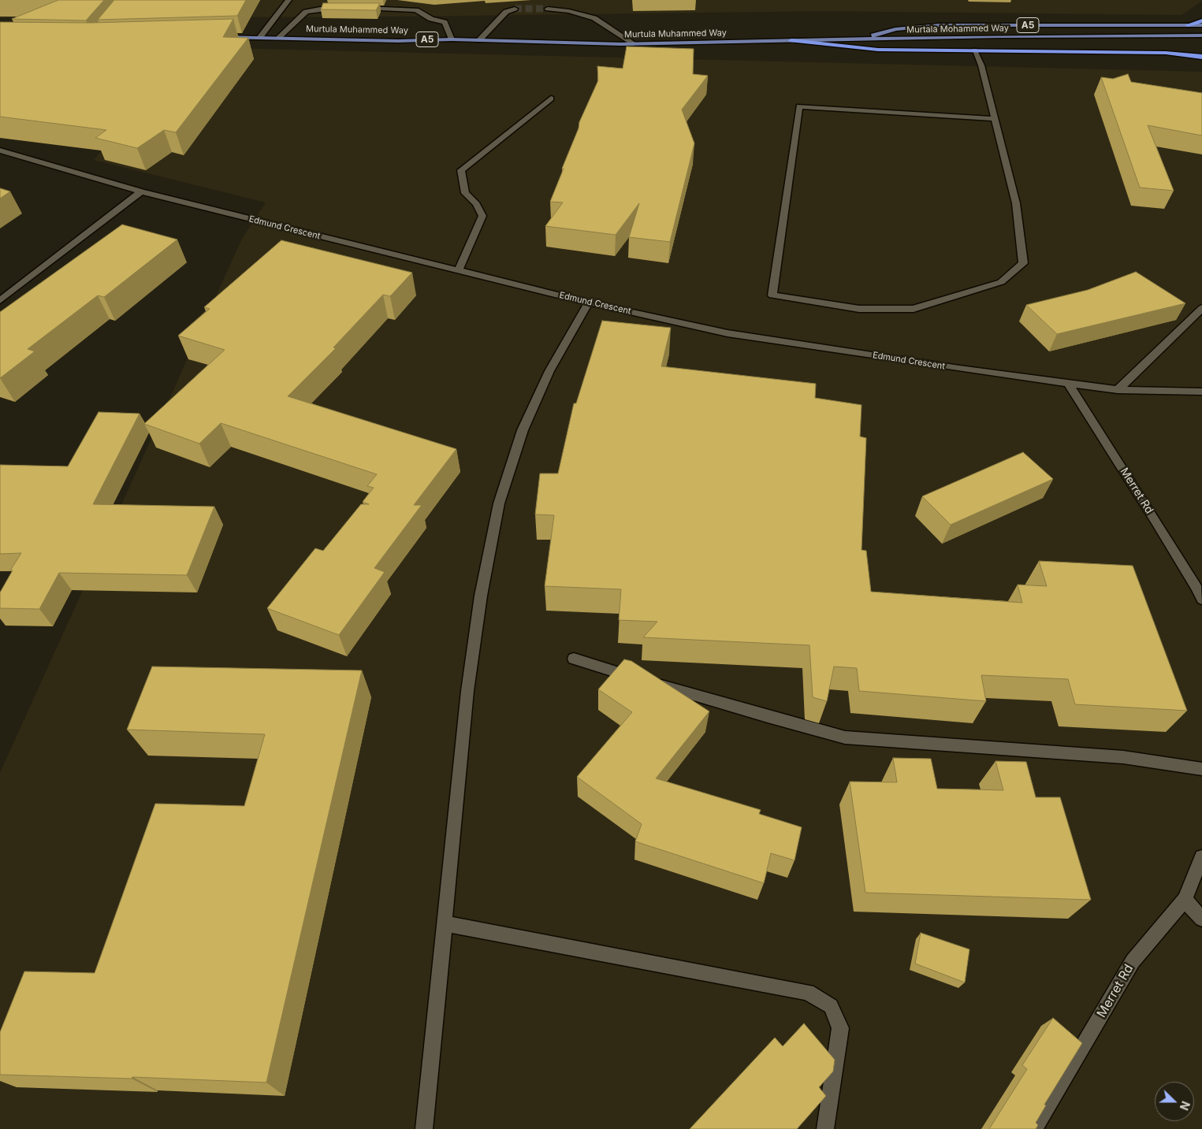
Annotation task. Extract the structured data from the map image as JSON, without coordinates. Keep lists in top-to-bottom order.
{
  "streets": {
    "main road": ["A5", "Murtala Mohammed Way", "Murtula Muhammed Way"],
    "street": ["Edmund Crescent", "Merret Rd"]
  },
  "crossings": [
    ["A5", "Murtala Mohammed Way"],
    ["A5", "Murtula Muhammed Way"],
    ["Murtala Mohammed Way", "Murtula Muhammed Way"],
    ["Edmund Crescent", "Merret Rd"]
  ],
  "north": "right"
}
